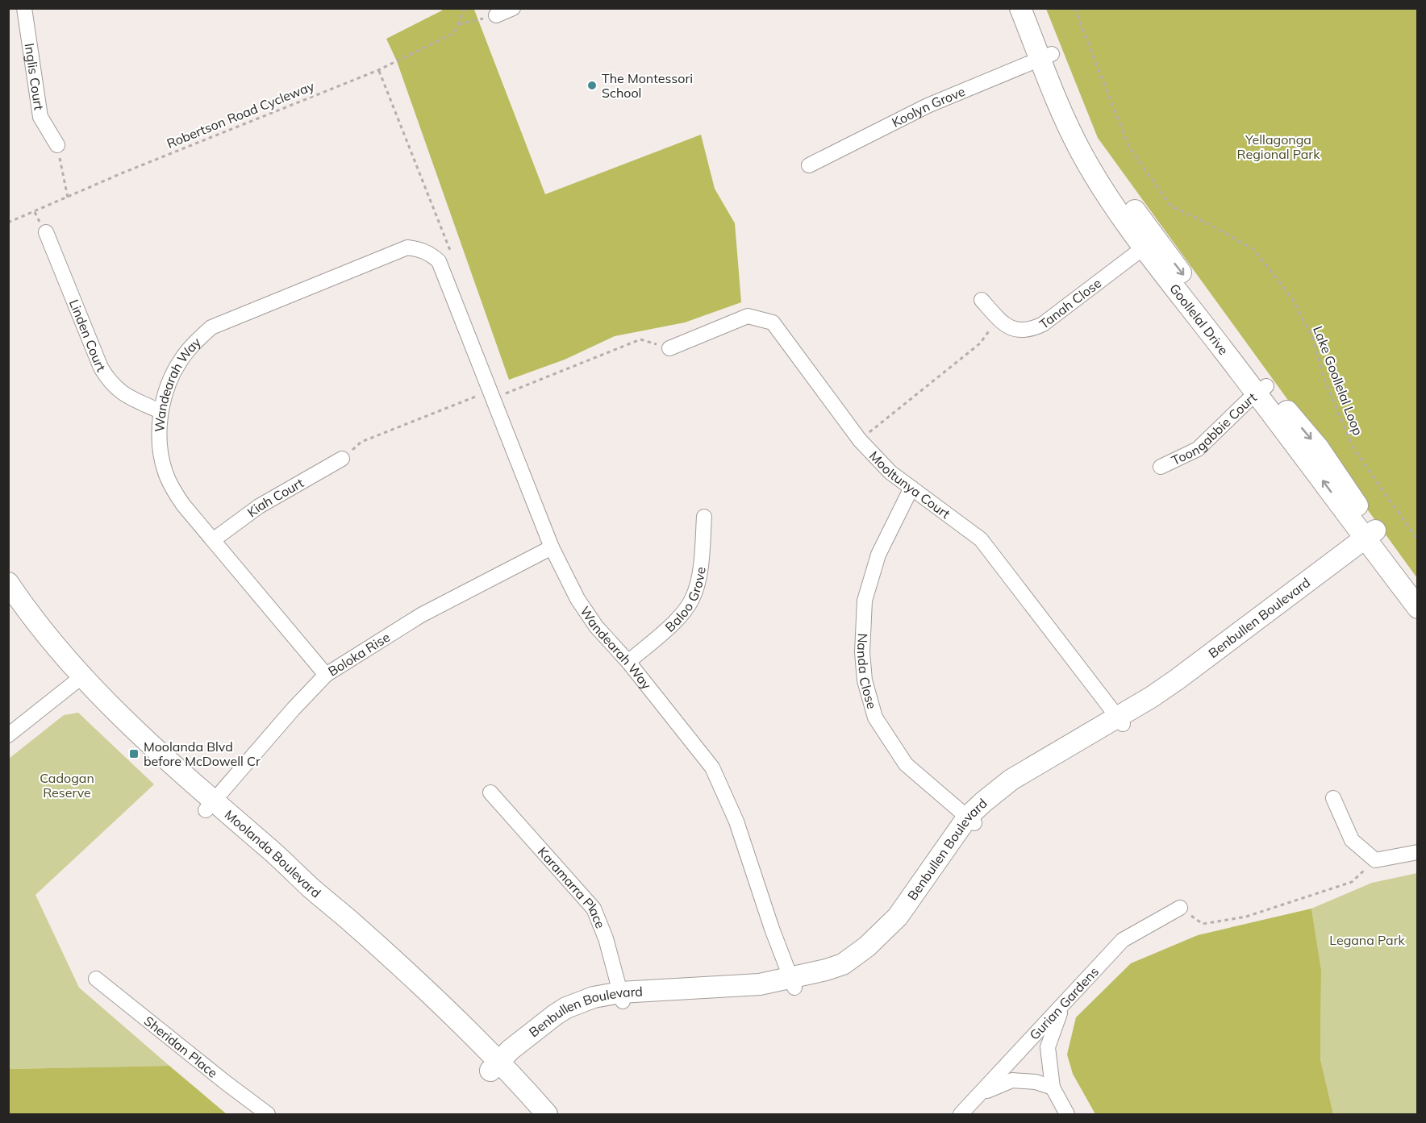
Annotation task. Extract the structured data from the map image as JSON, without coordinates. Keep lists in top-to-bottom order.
{
  "streets": {
    "street": [
      "Inglis Court",
      "Koolyn Grove",
      "Tanah Close",
      "Goollelal Drive",
      "Linden Court",
      "Wandearah Way",
      "Toongabbie Court",
      "Mooltunya Court",
      "Kiah Court",
      "Baloo Grove",
      "Benbullen Boulevard",
      "Boloka Rise",
      "Nanda Close",
      "Moolanda Boulevard",
      "Karamarra Place",
      "Gurian Gardens",
      "Sheridan Place"
    ],
    "path": ["Robertson Road Cycleway", "Lake Goollelal Loop"]
  },
  "crossings": [
    ["Koolyn Grove", "Goollelal Drive"],
    ["Tanah Close", "Goollelal Drive"],
    ["Goollelal Drive", "Toongabbie Court"],
    ["Goollelal Drive", "Benbullen Boulevard"],
    ["Linden Court", "Wandearah Way"],
    ["Wandearah Way", "Kiah Court"],
    ["Wandearah Way", "Baloo Grove"],
    ["Wandearah Way", "Benbullen Boulevard"],
    ["Wandearah Way", "Boloka Rise"],
    ["Mooltunya Court", "Benbullen Boulevard"],
    ["Mooltunya Court", "Nanda Close"],
    ["Benbullen Boulevard", "Nanda Close"],
    ["Benbullen Boulevard", "Moolanda Boulevard"],
    ["Benbullen Boulevard", "Karamarra Place"],
    ["Boloka Rise", "Moolanda Boulevard"]
  ],
  "parks": ["Yellagonga Regional Park", "Cadogan Reserve", "Legana Park"],
  "places": {
    "other": ["The Montessori School"],
    "transit": ["Moolanda Blvd before McDowell Cr"]
  }
}
